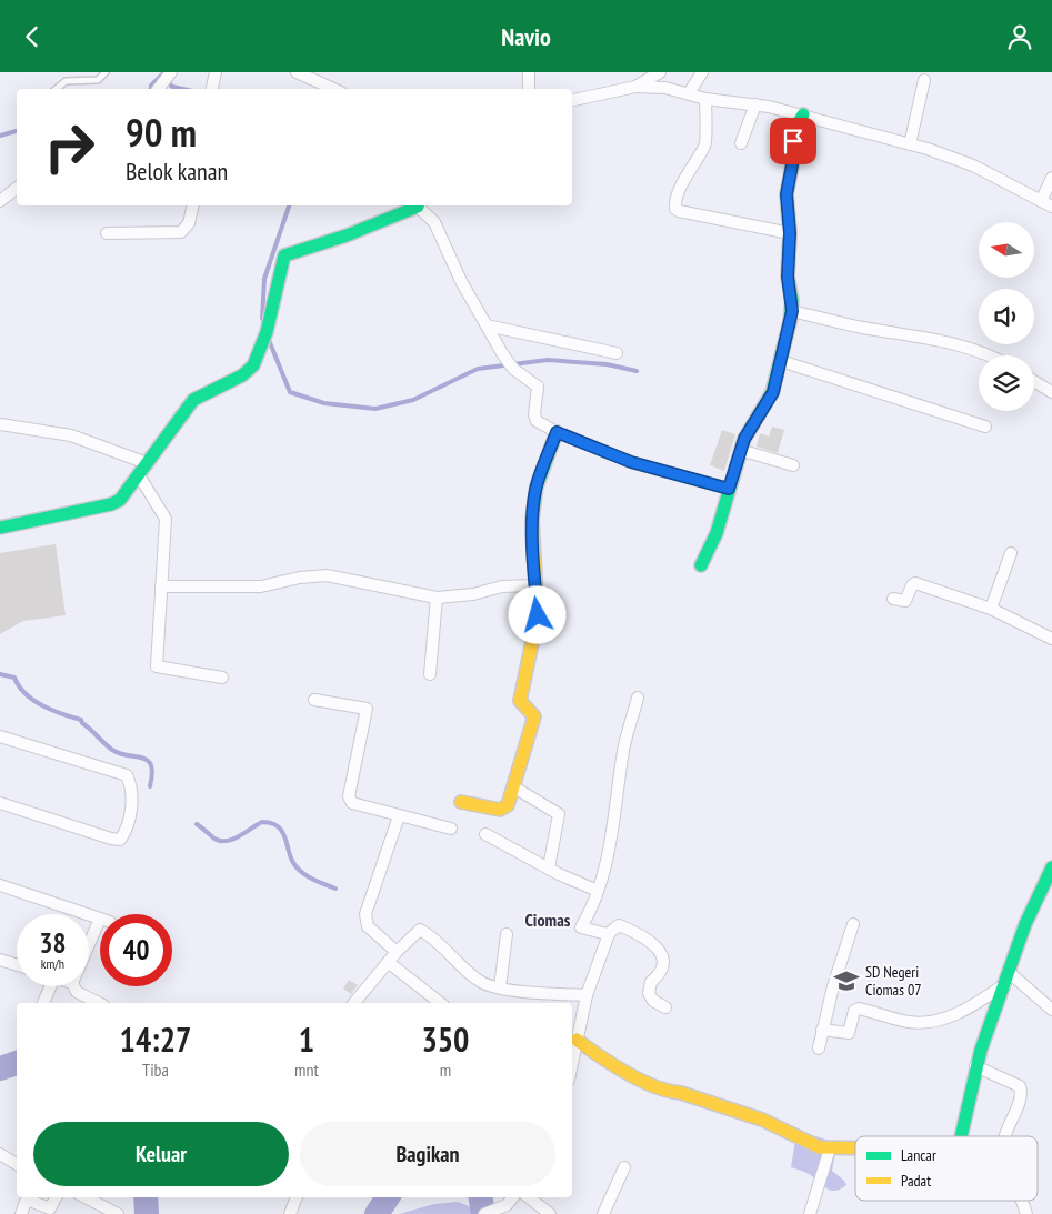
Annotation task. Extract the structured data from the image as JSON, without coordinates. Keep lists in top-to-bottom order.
{
  "districts": ["Ciomas"],
  "places": {
    "school or university": ["SD Negeri Ciomas 07"]
  },
  "legend": ["Lancar", "Padat"],
  "north": "left",
  "page": {
    "header": "Navio",
    "turn": ["90 m", "Belok kanan"],
    "speed": "38 km/h",
    "limit": "40",
    "eta": [
      "14:27",
      "Tiba",
      "1",
      "mnt",
      "350",
      "m"
    ],
    "buttons": ["Keluar", "Bagikan"]
  }
}
